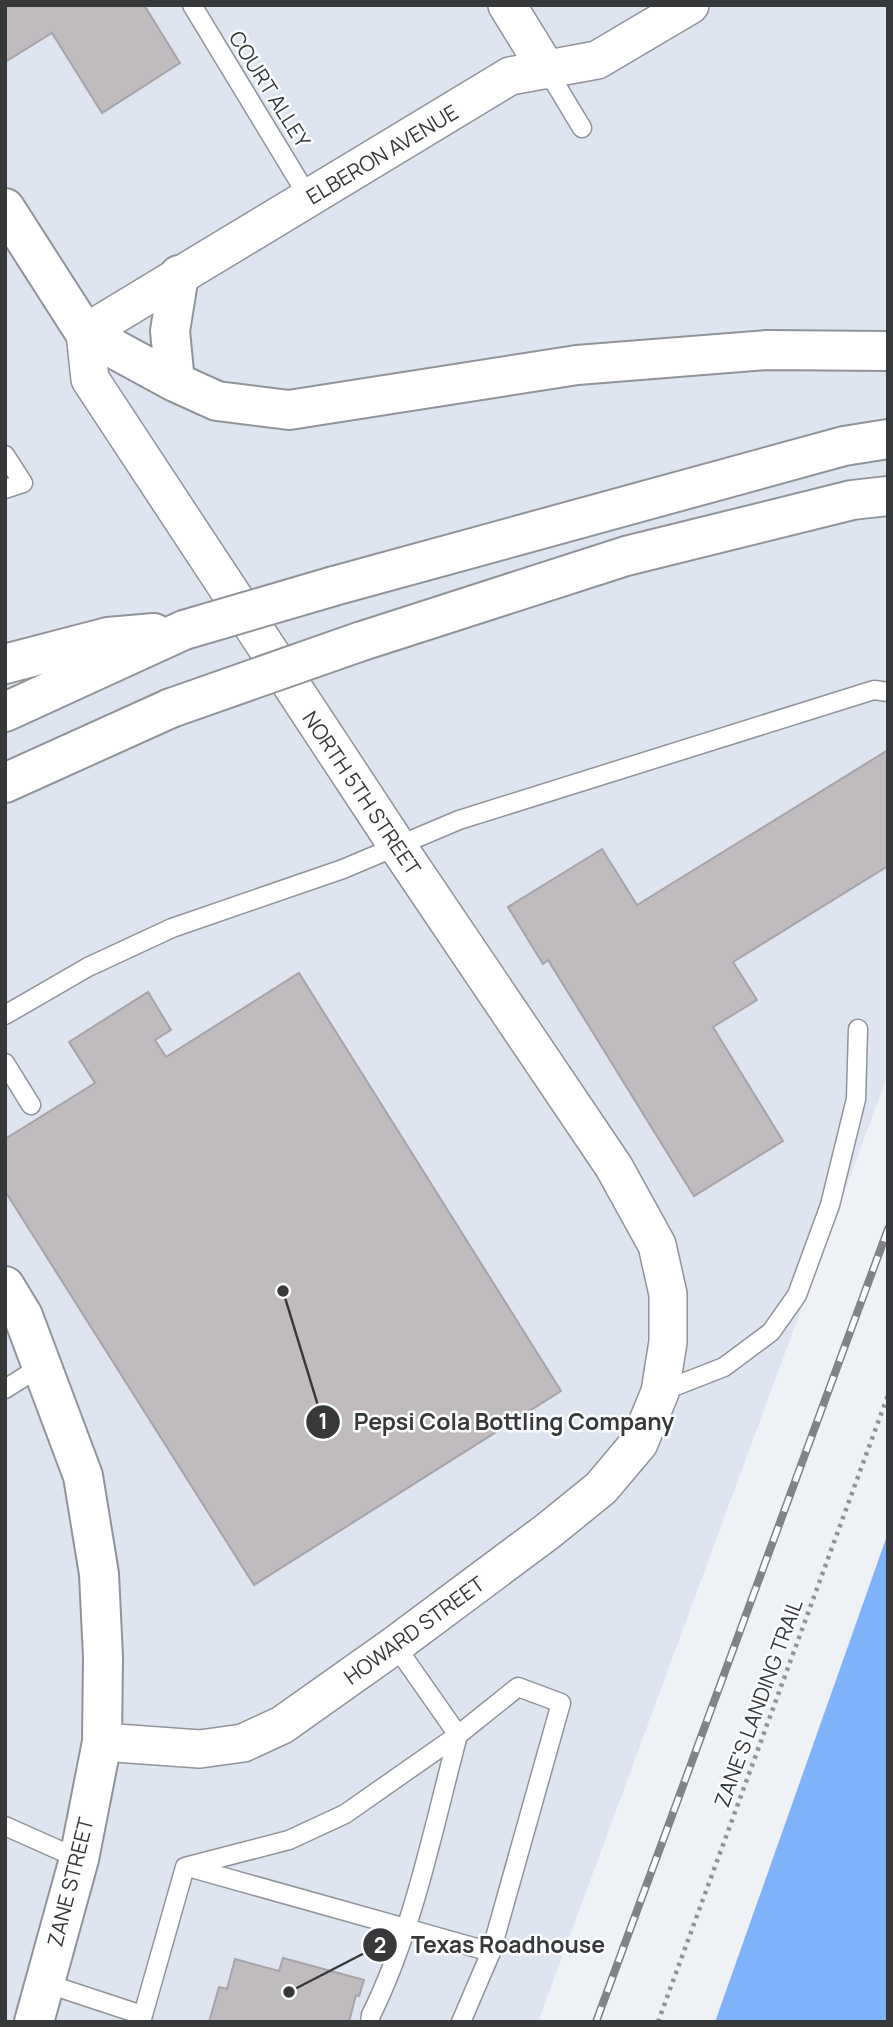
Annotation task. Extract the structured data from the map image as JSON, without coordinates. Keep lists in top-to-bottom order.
{
  "streets": {
    "main road": ["NORTH 5TH STREET", "ZANE STREET"],
    "street": ["ELBERON AVENUE", "HOWARD STREET"],
    "lane": ["COURT ALLEY"],
    "path": ["ZANE'S LANDING TRAIL"]
  },
  "crossings": [
    ["COURT ALLEY", "ELBERON AVENUE"],
    ["ELBERON AVENUE", "NORTH 5TH STREET"],
    ["NORTH 5TH STREET", "HOWARD STREET"],
    ["HOWARD STREET", "ZANE STREET"]
  ],
  "places": ["Pepsi Cola Bottling Company", "Texas Roadhouse"]
}
